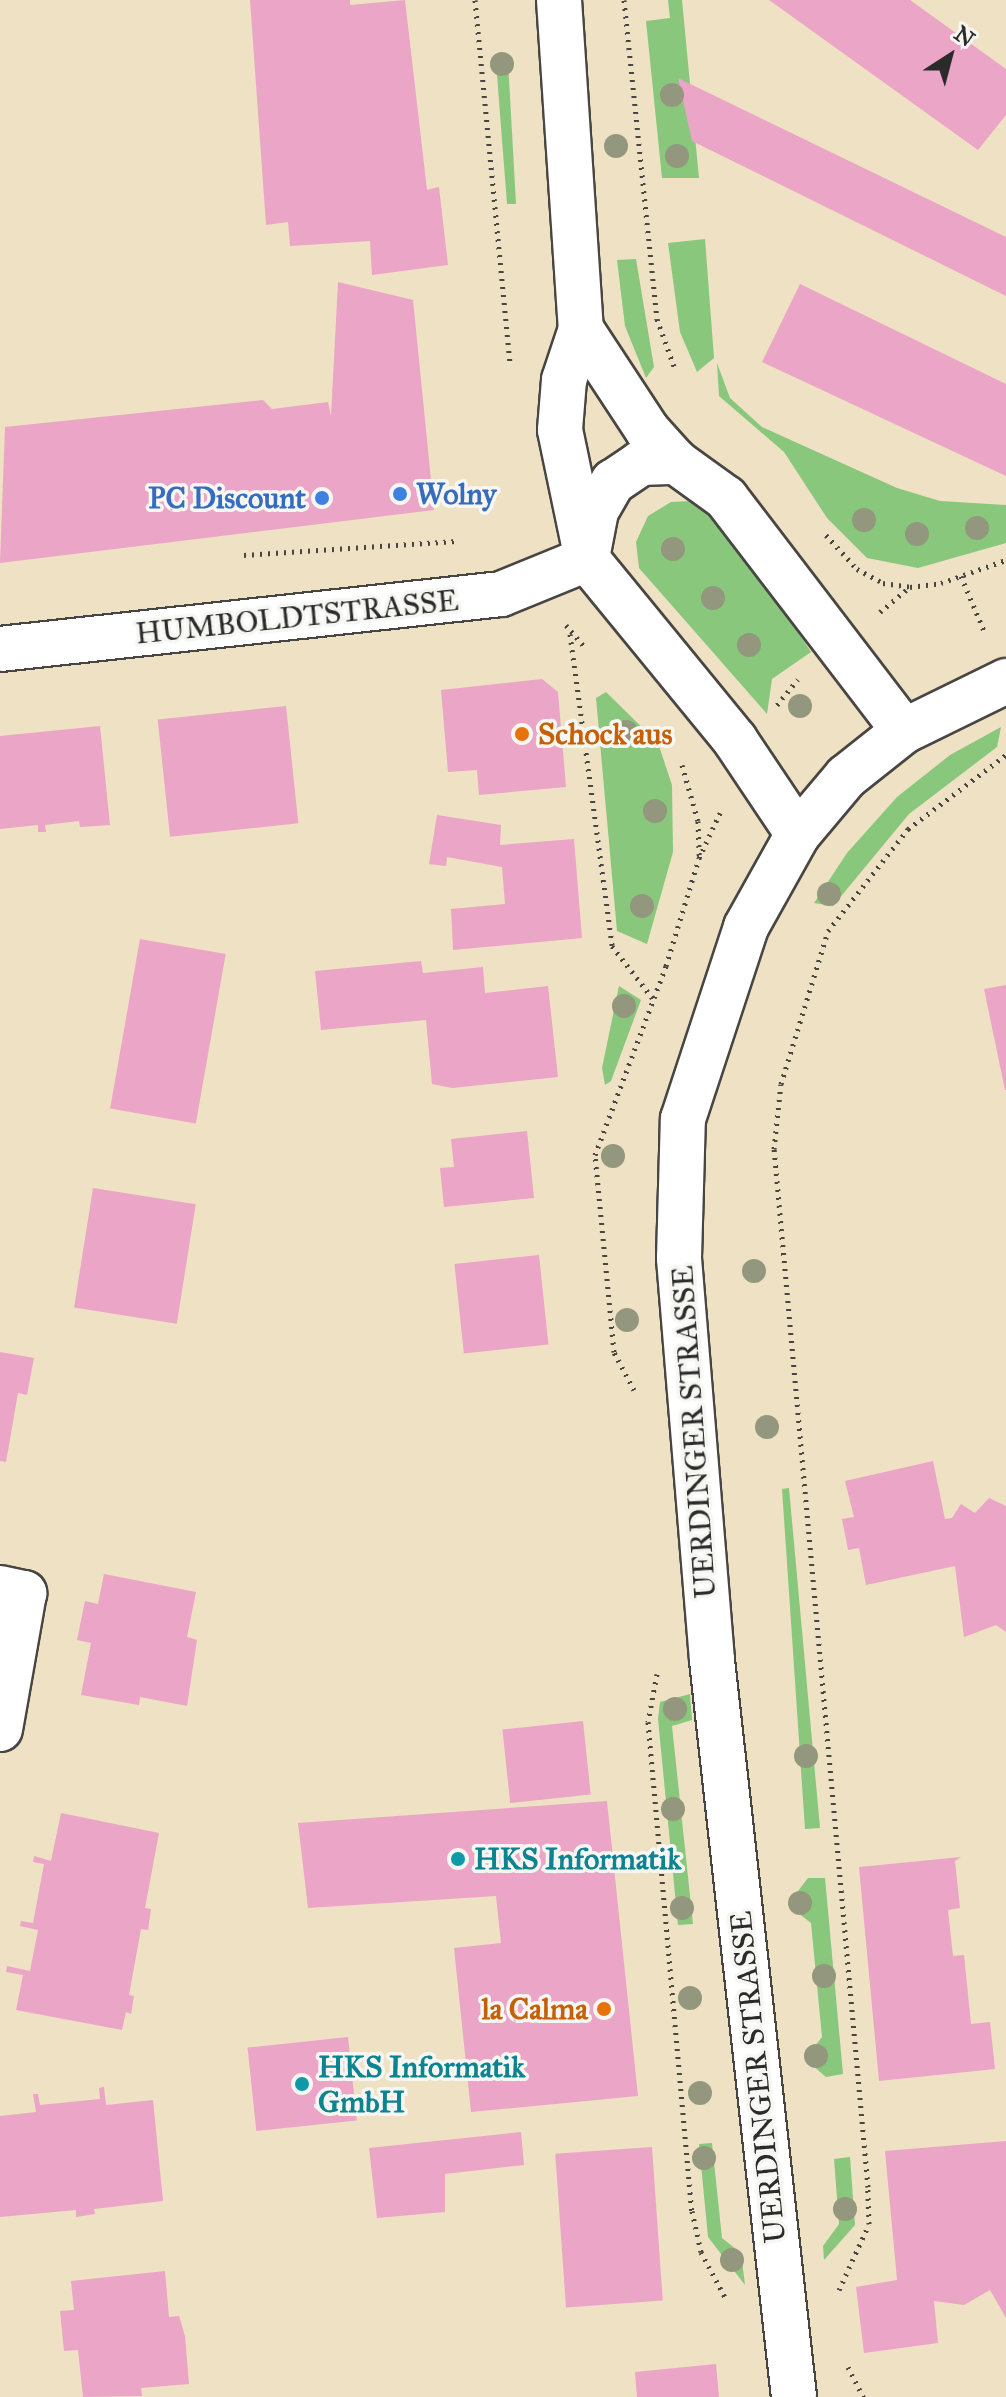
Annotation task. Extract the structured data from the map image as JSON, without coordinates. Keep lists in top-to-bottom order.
{
  "streets": {
    "main road": ["HUMBOLDTSTRASSE", "UERDINGER STRASSE"]
  },
  "places": [
    "Wolny",
    "PC Discount",
    "Schock aus",
    "HKS Informatik",
    "la Calma",
    "HKS Informatik GmbH"
  ],
  "north": "top right"
}
